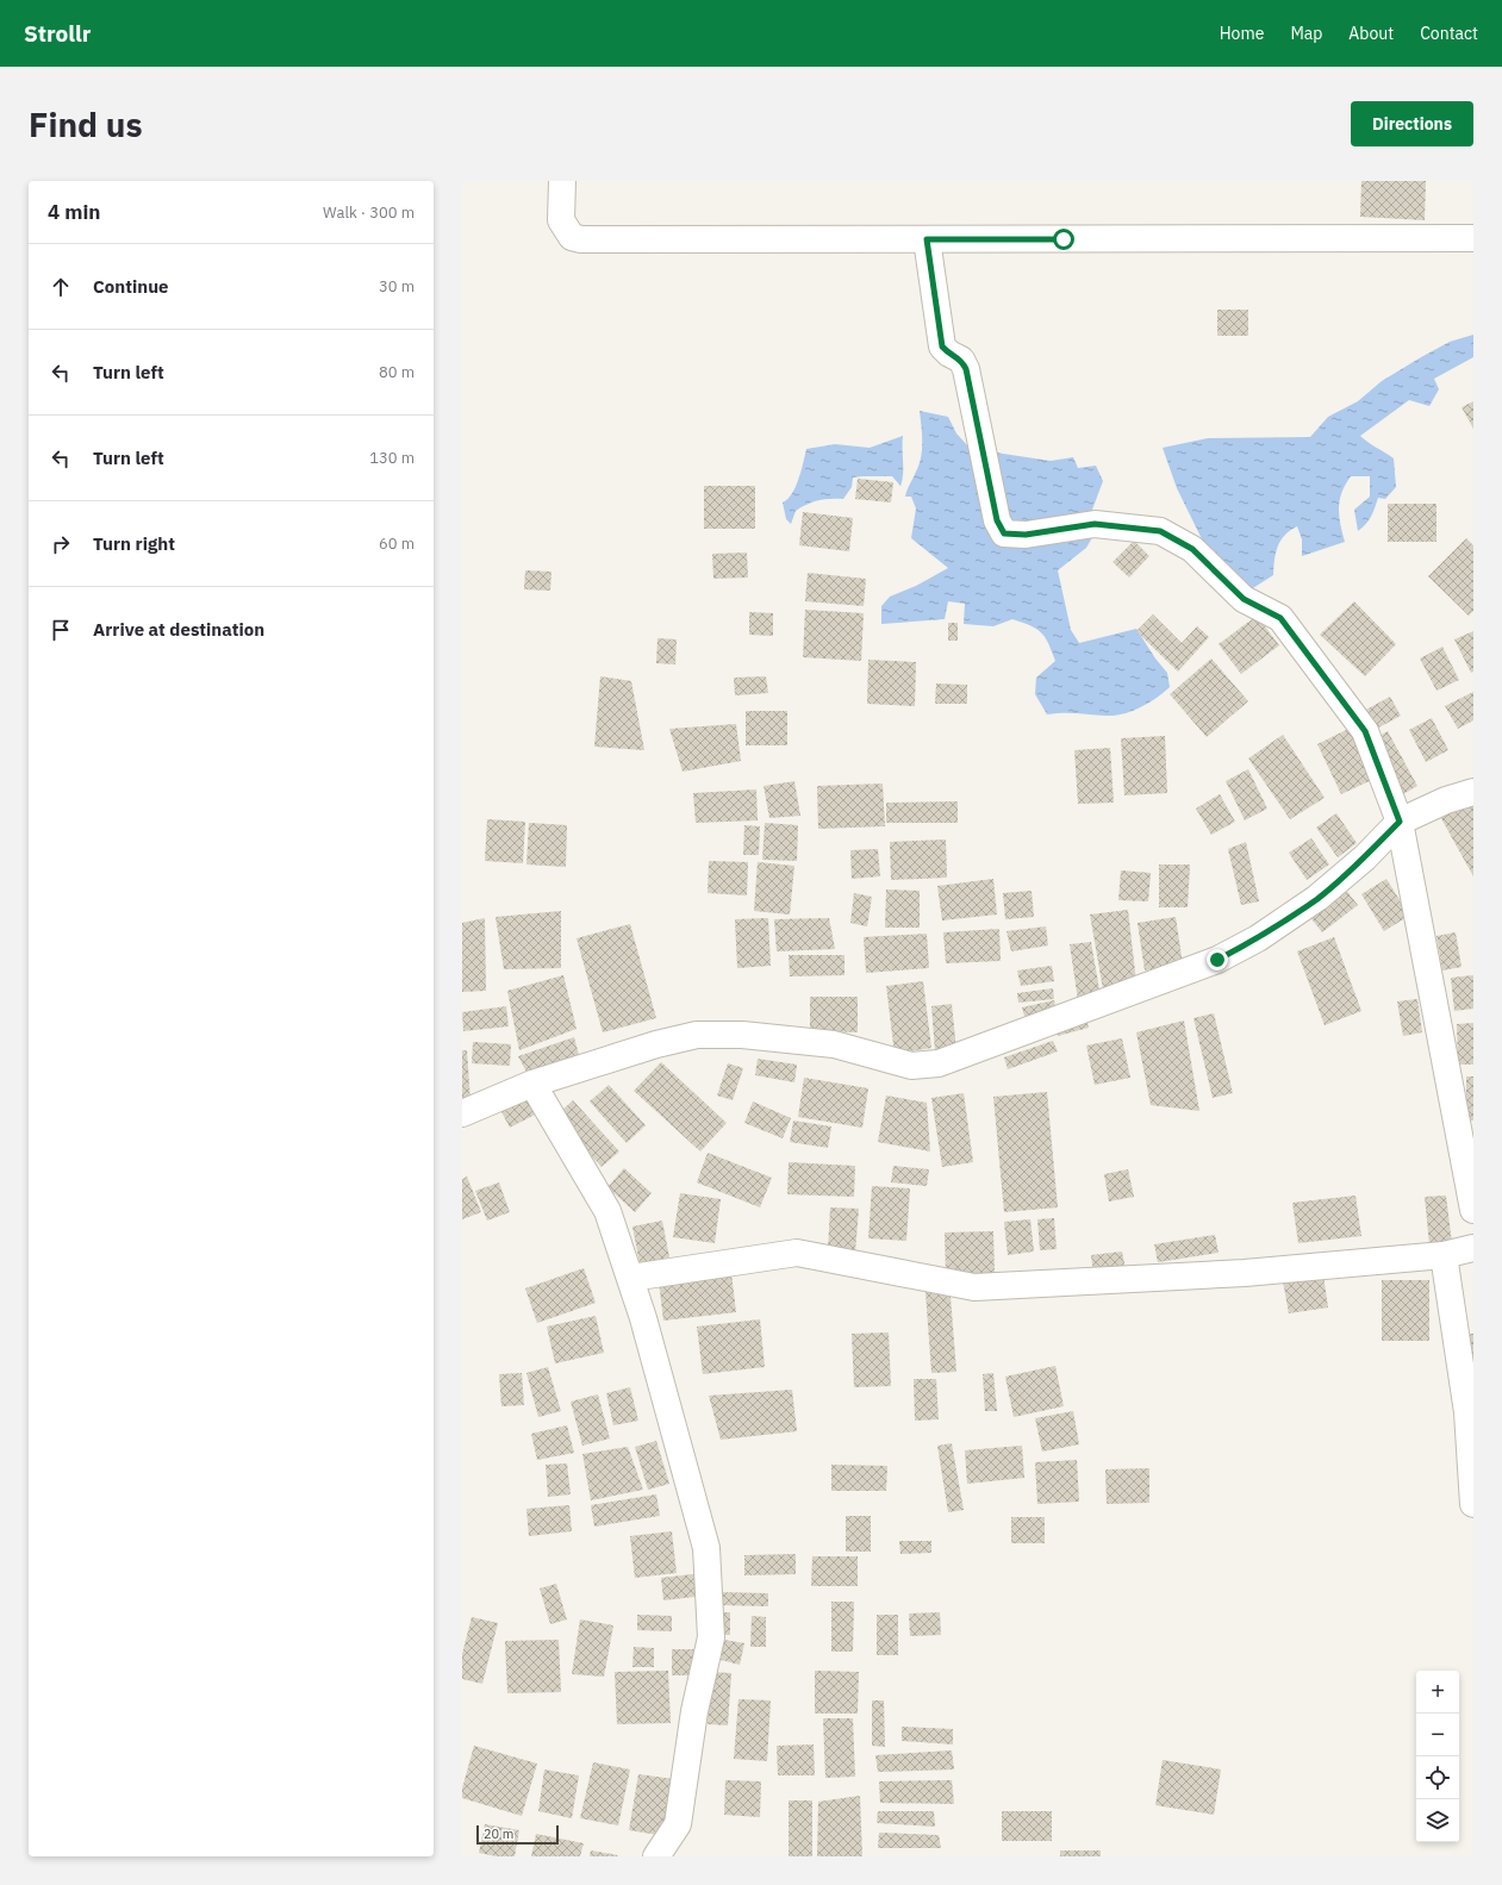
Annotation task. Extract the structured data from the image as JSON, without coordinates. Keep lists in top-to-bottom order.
{
  "scale_bar": "20 m",
  "page": {
    "header": "Strollr",
    "nav": [
      "Home",
      "Map",
      "About",
      "Contact"
    ],
    "buttons": "Directions",
    "title": "Find us",
    "heading": ["4 min", "Walk · 300 m"],
    "list": [
      ["Continue", "30 m"],
      ["Turn left", "80 m"],
      ["Turn left", "130 m"],
      ["Turn right", "60 m"],
      "Arrive at destination"
    ],
    "map_buttons": ["+", "−"],
    "scale": "20 m"
  }
}
